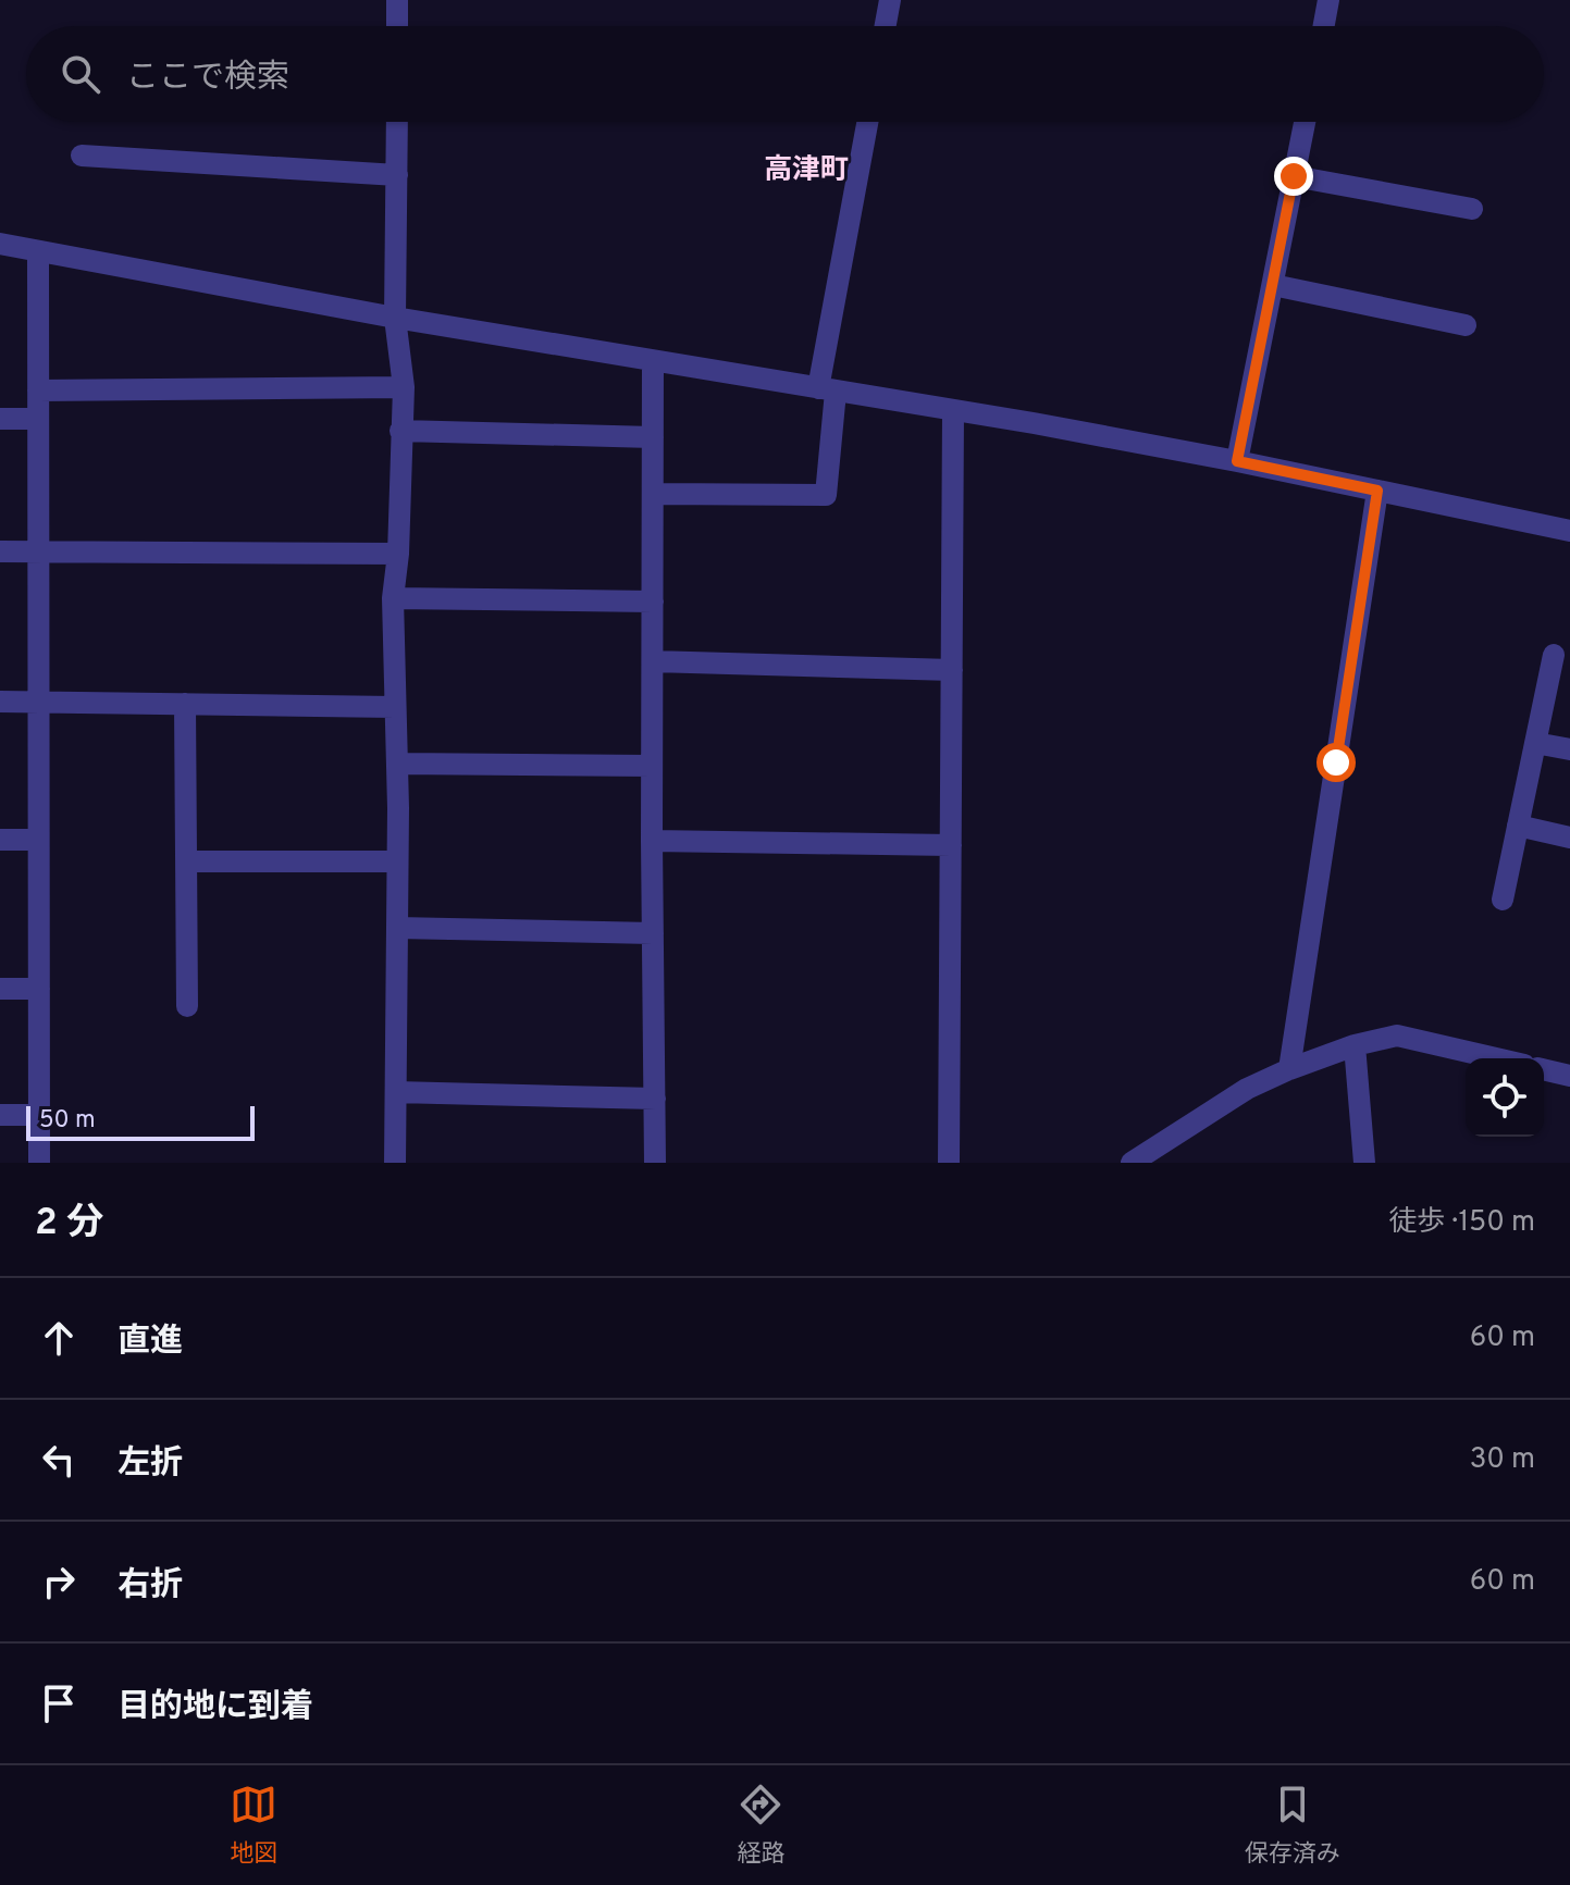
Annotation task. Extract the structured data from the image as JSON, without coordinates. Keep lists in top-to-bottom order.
{
  "districts": ["高津町"],
  "scale_bar": "50 m",
  "page": {
    "search": "ここで検索",
    "scale": "50 m",
    "heading": ["2 分", "徒歩 · 150 m"],
    "list": [
      ["直進", "60 m"],
      ["左折", "30 m"],
      ["右折", "60 m"],
      "目的地に到着"
    ],
    "nav": ["地図", "経路", "保存済み"]
  }
}
